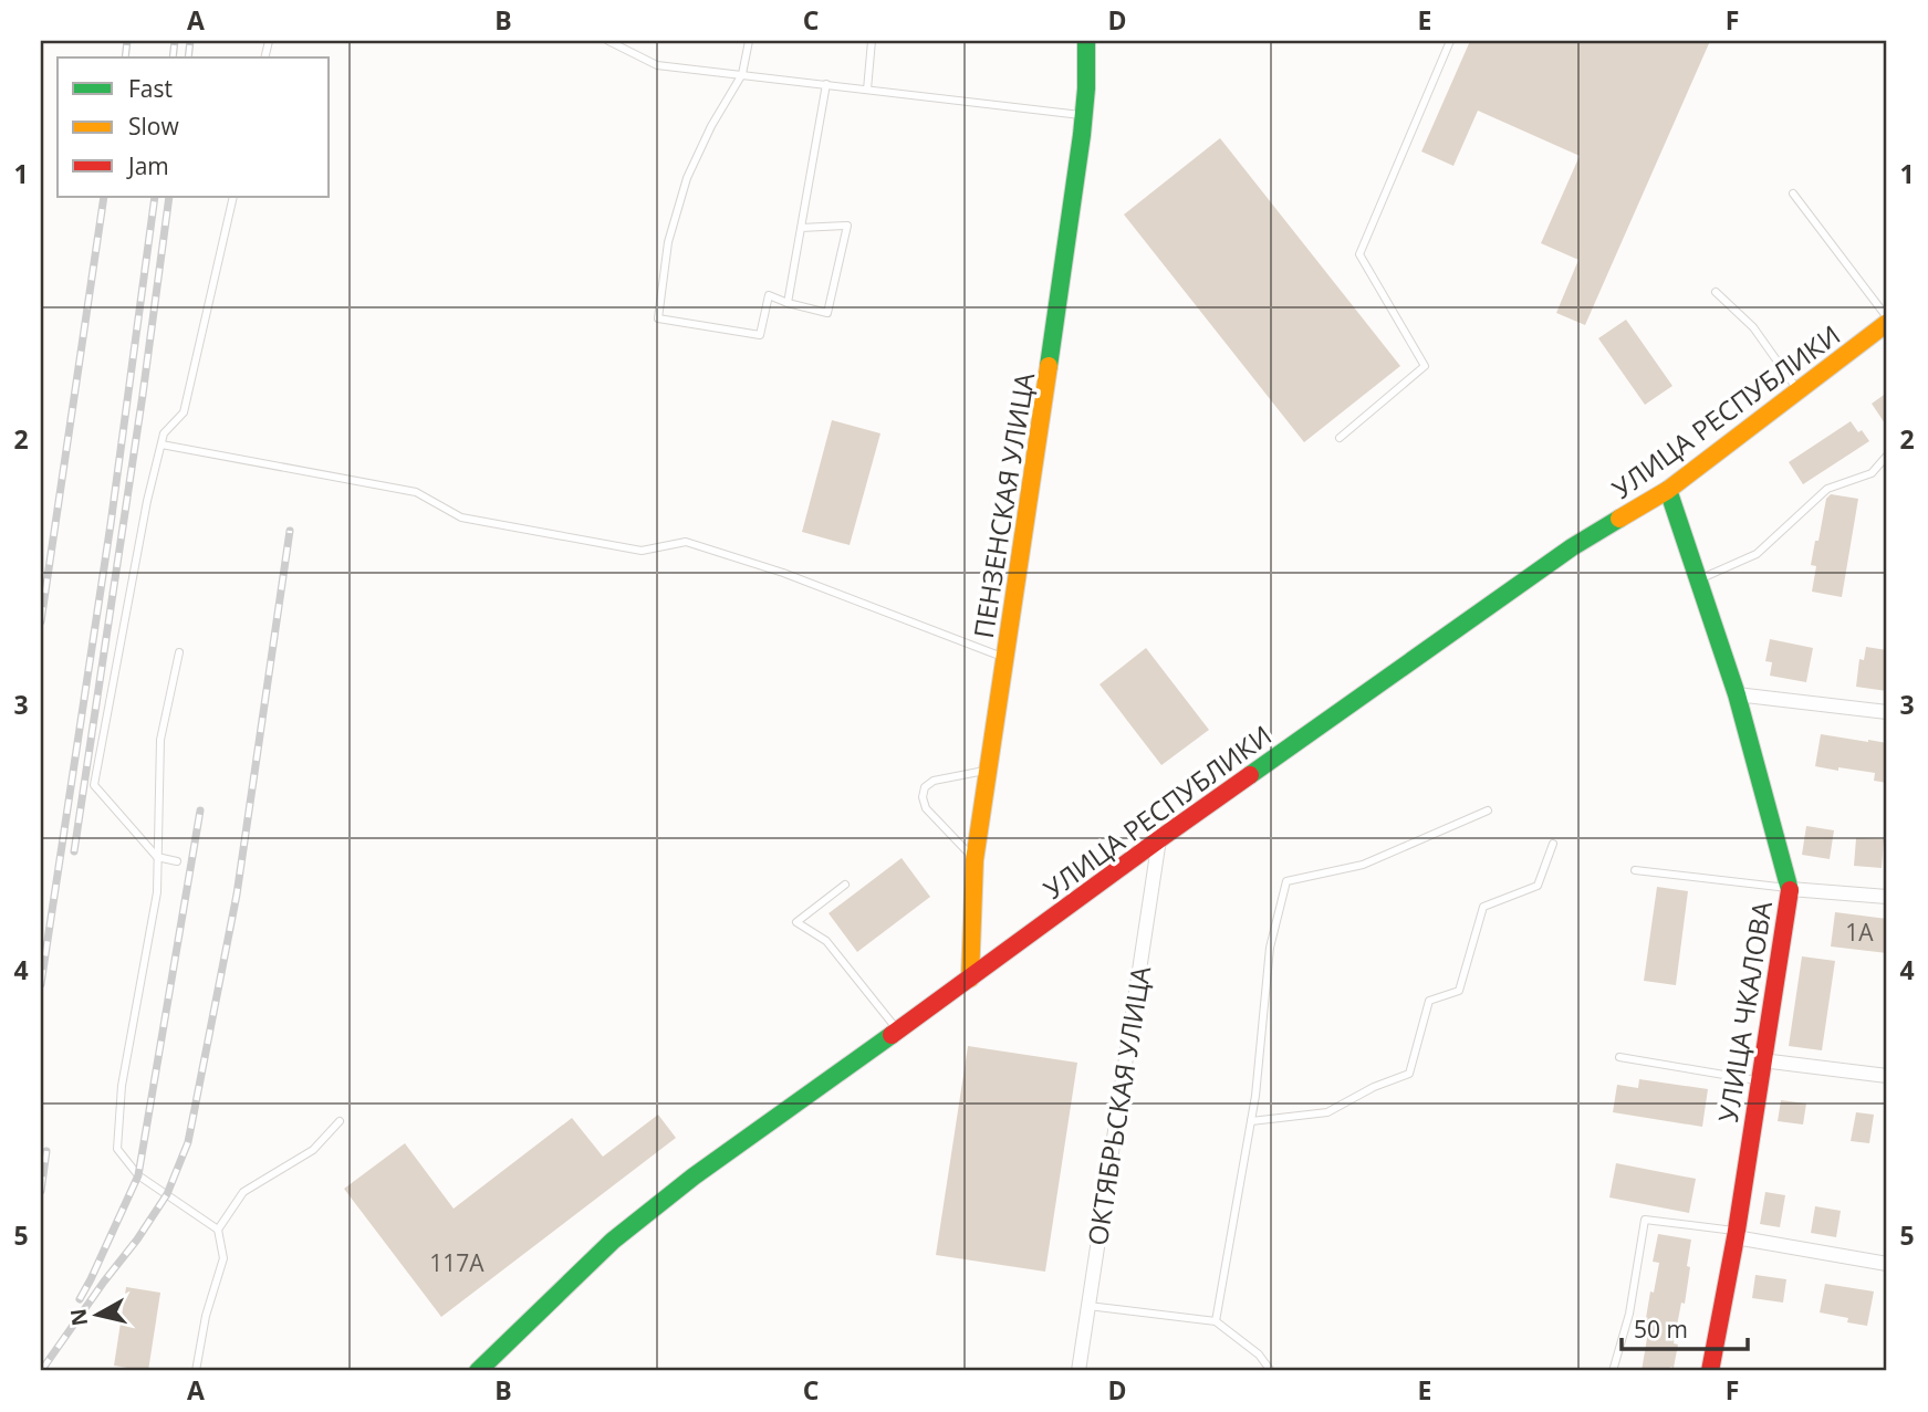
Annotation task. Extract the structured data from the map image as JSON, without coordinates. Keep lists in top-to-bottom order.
{
  "streets": {
    "street": [
      "УЛИЦА РЕСПУБЛИКИ",
      "ПЕНЗЕНСКАЯ УЛИЦА",
      "УЛИЦА ЧКАЛОВА",
      "ОКТЯБРЬСКАЯ УЛИЦА"
    ]
  },
  "crossings": [
    ["УЛИЦА РЕСПУБЛИКИ", "ПЕНЗЕНСКАЯ УЛИЦА"],
    ["УЛИЦА РЕСПУБЛИКИ", "УЛИЦА ЧКАЛОВА"],
    ["УЛИЦА РЕСПУБЛИКИ", "ОКТЯБРЬСКАЯ УЛИЦА"]
  ],
  "house_numbers": ["1А", "117А"],
  "legend": ["Fast", "Slow", "Jam"],
  "scale_bar": "50 m",
  "north": "left",
  "grid": {
    "columns": [
      "A",
      "B",
      "C",
      "D",
      "E",
      "F"
    ],
    "rows": [
      "1",
      "2",
      "3",
      "4",
      "5"
    ]
  }
}
